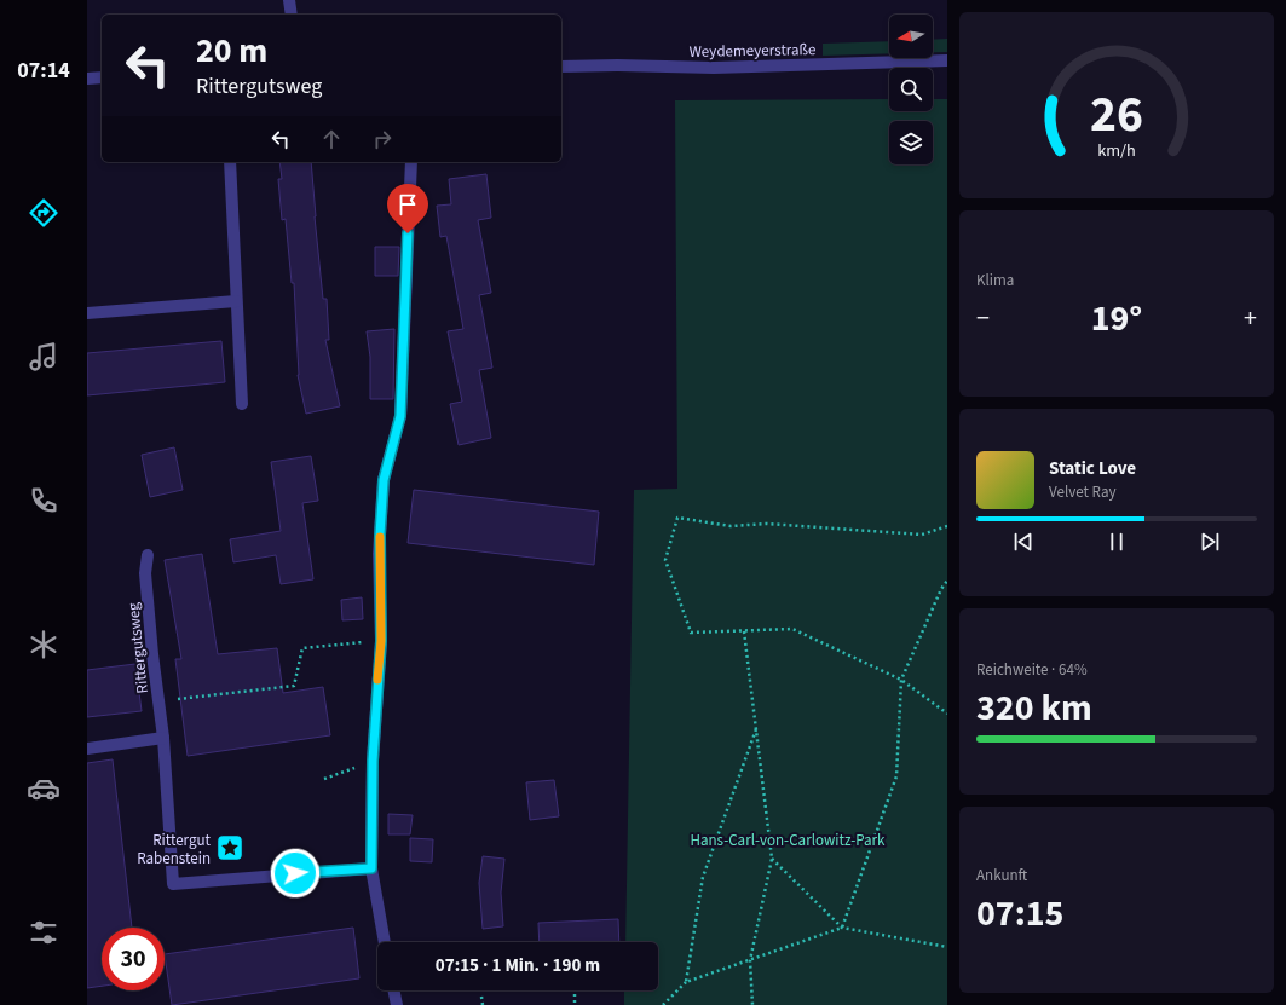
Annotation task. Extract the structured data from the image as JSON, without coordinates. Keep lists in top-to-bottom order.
{
  "streets": {
    "street": ["Weydemeyerstraße", "Rittergutsweg"]
  },
  "parks": ["Hans-Carl-von-Carlowitz-Park"],
  "places": {
    "place": ["Rittergut Rabenstein"]
  },
  "north": "left",
  "page": {
    "tabs": "07:14",
    "turn": ["20 m", "Rittergutsweg"],
    "tile": [
      "Klima",
      ["Reichweite · 64%", "320 km"],
      ["Ankunft", "07:15"]
    ],
    "heat": ["−", "19°", "+"],
    "song": ["Static Love", "Velvet Ray"],
    "limit": "30",
    "trip": "07:15 · 1 Min. · 190 m",
    "gauge": ["26", "km/h"]
  }
}
